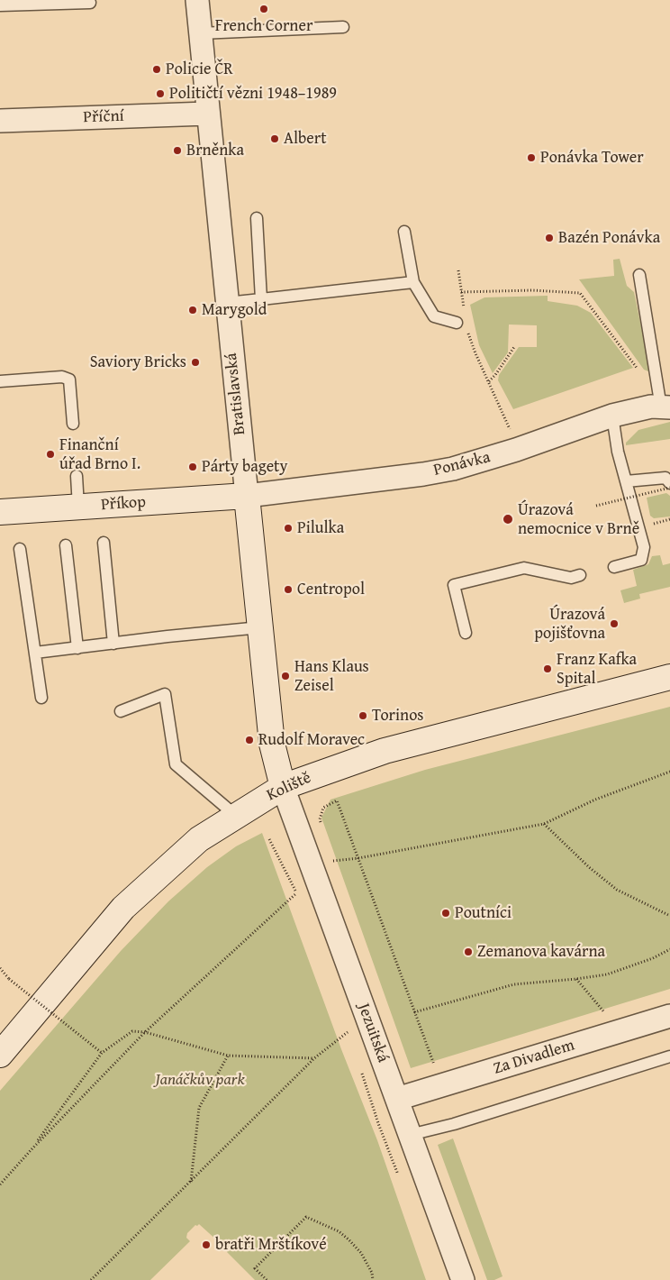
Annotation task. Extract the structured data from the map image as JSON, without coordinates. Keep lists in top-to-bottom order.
{
  "streets": {
    "main road": ["Bratislavská", "Příkop", "Koliště"],
    "street": [
      "Příční",
      "Ponávka",
      "Jezuitská",
      "Za Divadlem"
    ]
  },
  "crossings": [
    ["Příční", "Bratislavská"],
    ["Bratislavská", "Ponávka"],
    ["Bratislavská", "Příkop"],
    ["Bratislavská", "Koliště"],
    ["Bratislavská", "Jezuitská"],
    ["Ponávka", "Příkop"],
    ["Koliště", "Jezuitská"],
    ["Jezuitská", "Za Divadlem"]
  ],
  "parks": ["Janáčkův park"],
  "places": [
    "French Corner",
    "Policie ČR",
    "Političtí vězni 1948–1989",
    "Albert",
    "Brněnka",
    "Ponávka Tower",
    "Bazén Ponávka",
    "Marygold",
    "Saviory Bricks",
    "Finanční úřad Brno I.",
    "Párty bagety",
    "Úrazová nemocnice v Brně",
    "Pilulka",
    "Centropol",
    "Úrazová pojišťovna",
    "Franz Kafka Spital",
    "Hans Klaus Zeisel",
    "Torinos",
    "Rudolf Moravec",
    "Poutníci",
    "Zemanova kavárna",
    "bratři Mrštíkové"
  ]
}
